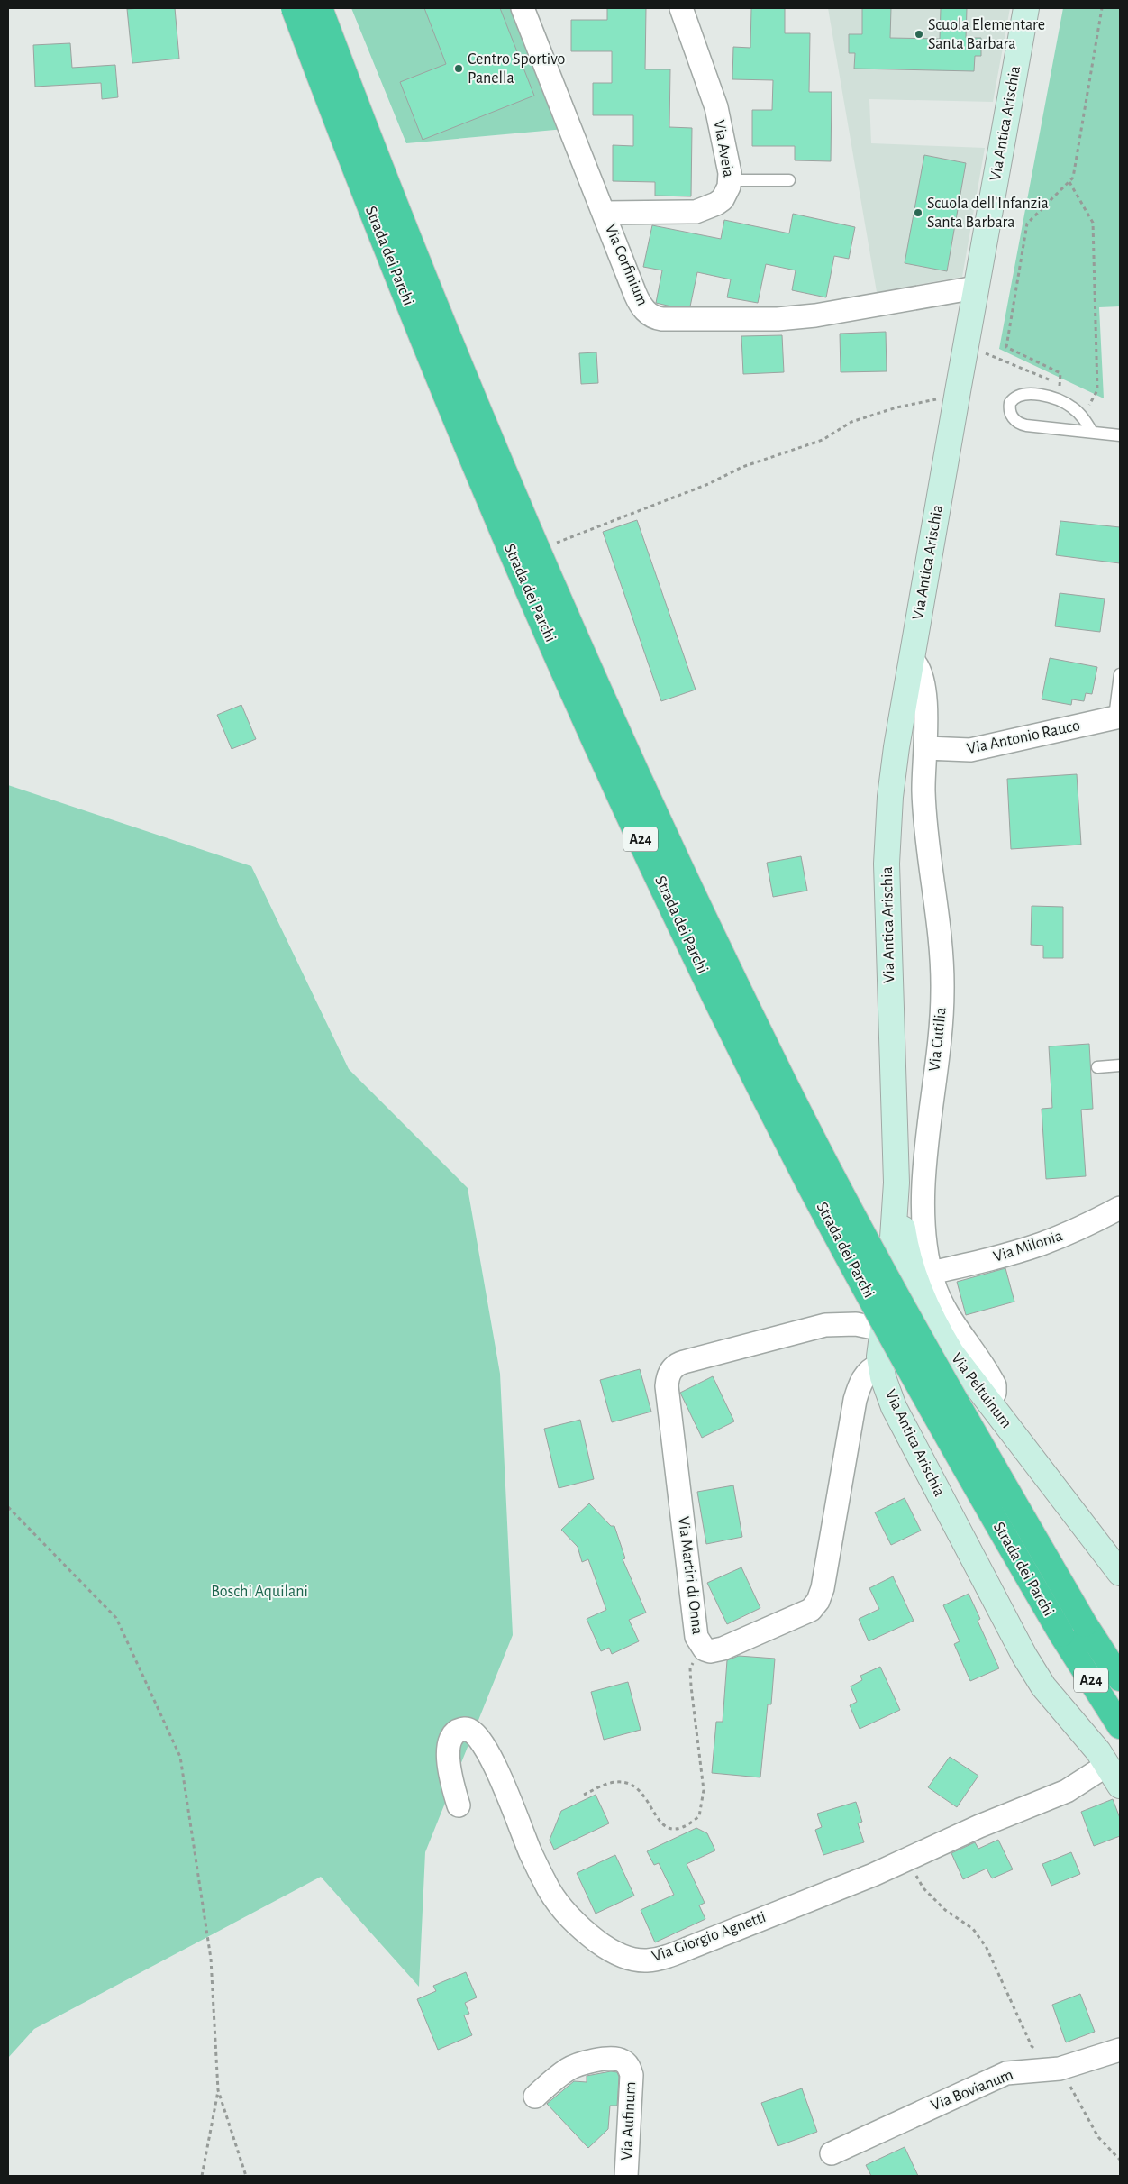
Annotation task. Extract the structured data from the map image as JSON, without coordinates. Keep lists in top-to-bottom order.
{
  "streets": {
    "highway": ["Strada dei Parchi", "A24"],
    "main road": ["Via Antica Arischia", "Via Peltuinum"],
    "street": [
      "Via Aveia",
      "Via Corfinium",
      "Via Antonio Rauco",
      "Via Cutilia",
      "Via Milonia",
      "Via Martiri di Onna",
      "Via Giorgio Agnetti",
      "Via Bovianum",
      "Via Aufinum"
    ]
  },
  "crossings": [
    ["Via Antica Arischia", "Via Corfinium"],
    ["Via Antica Arischia", "Via Cutilia"],
    ["Via Antica Arischia", "Via Peltuinum"],
    ["Via Antica Arischia", "Via Martiri di Onna"],
    ["Via Antica Arischia", "Via Giorgio Agnetti"],
    ["Via Aveia", "Via Corfinium"],
    ["Via Antonio Rauco", "Via Cutilia"],
    ["Via Cutilia", "Via Milonia"],
    ["Via Cutilia", "Via Peltuinum"],
    ["Via Peltuinum", "Via Martiri di Onna"]
  ],
  "parks": ["Boschi Aquilani"],
  "places": ["Scuola Elementare Santa Barbara", "Centro Sportivo Panella", "Scuola dell'Infanzia Santa Barbara"]
}
